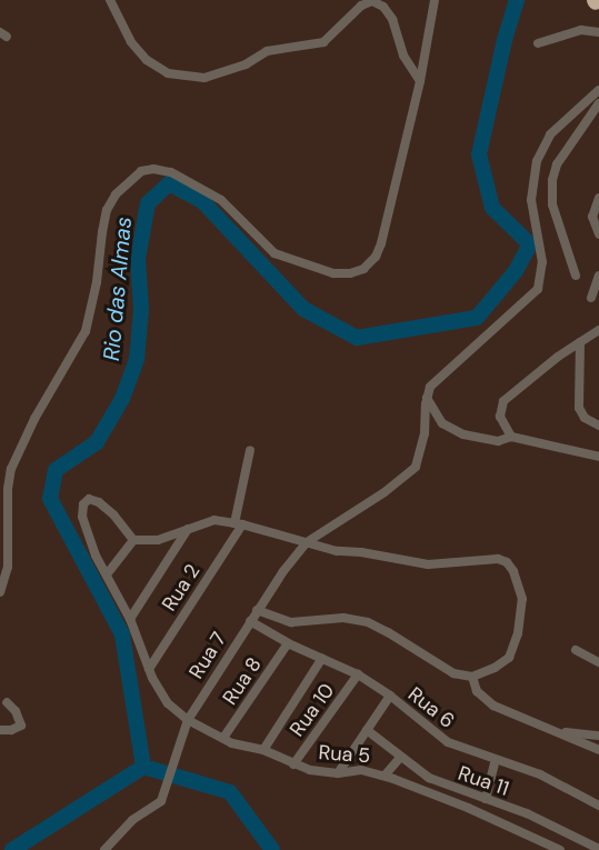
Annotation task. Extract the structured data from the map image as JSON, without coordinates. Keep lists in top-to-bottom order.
{
  "streets": {
    "street": [
      "Rua 2",
      "Rua 7",
      "Rua 8",
      "Rua 6",
      "Rua 10",
      "Rua 5",
      "Rua 11"
    ]
  },
  "crossings": [
    ["Rua 2", "Rua 5"],
    ["Rua 7", "Rua 6"],
    ["Rua 7", "Rua 5"],
    ["Rua 8", "Rua 6"],
    ["Rua 8", "Rua 5"],
    ["Rua 6", "Rua 10"],
    ["Rua 10", "Rua 5"]
  ],
  "water": ["Rio das Almas"]
}
